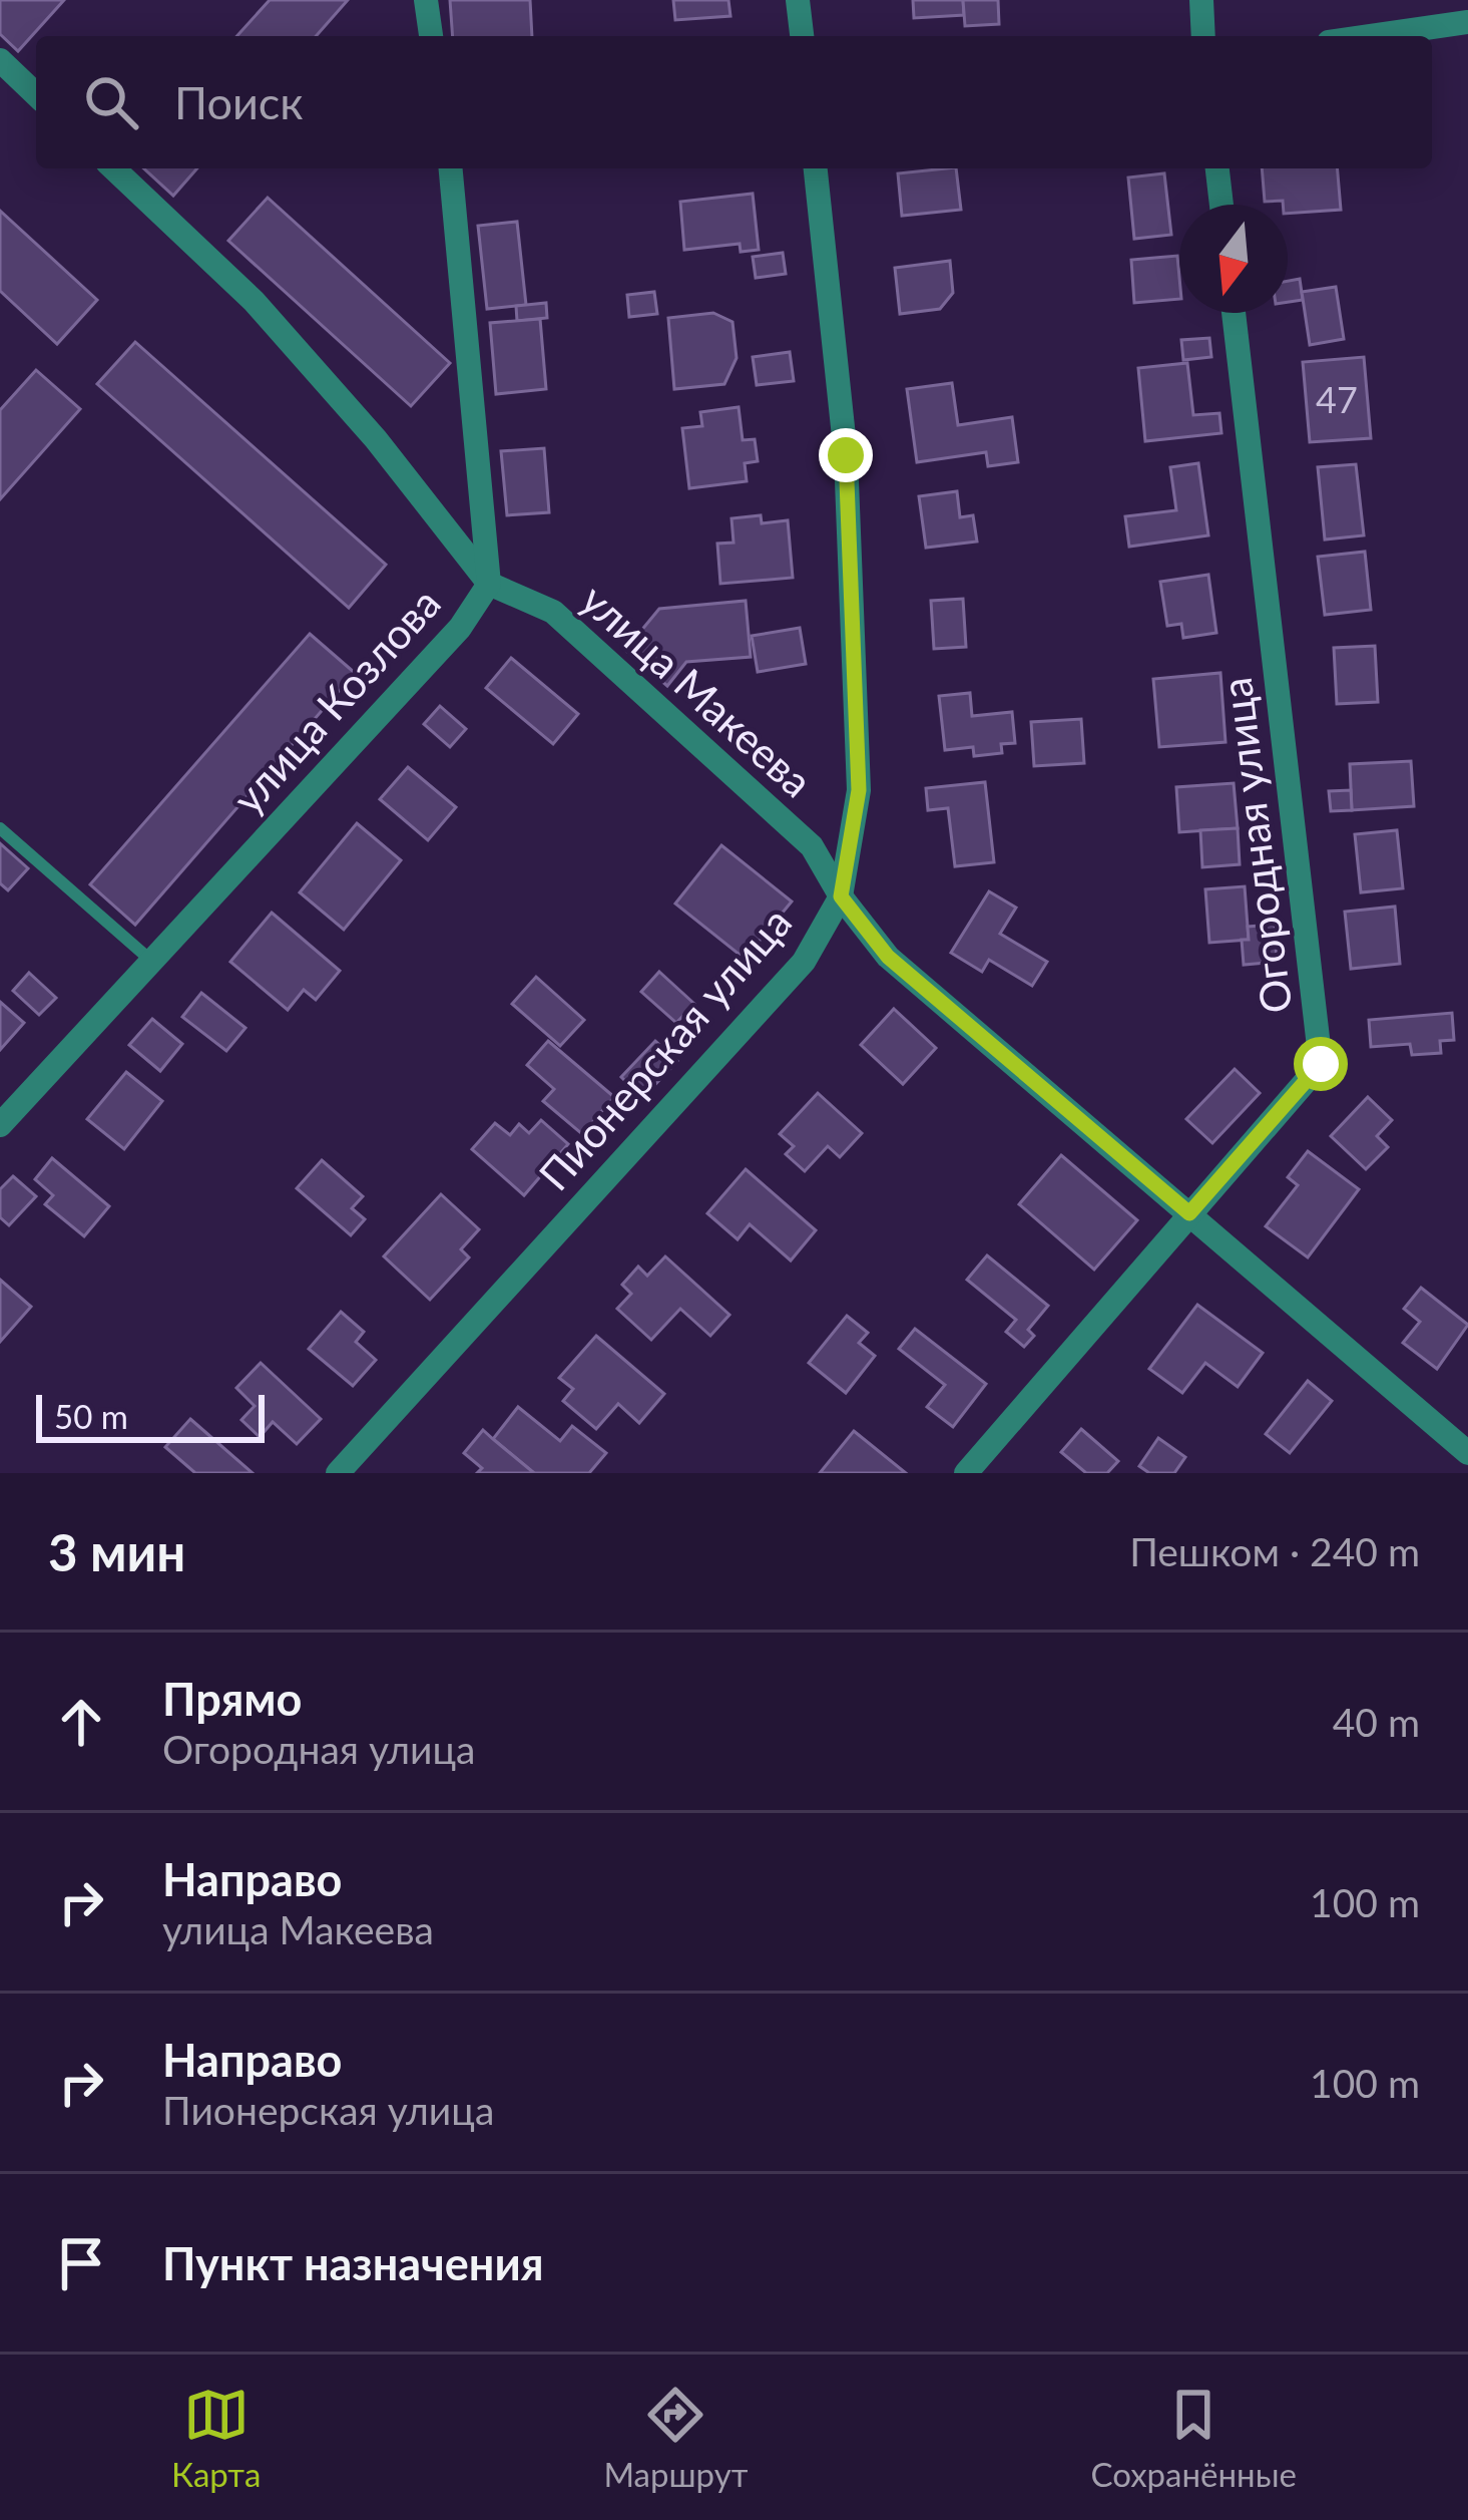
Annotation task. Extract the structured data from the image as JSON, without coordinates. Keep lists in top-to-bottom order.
{
  "streets": {
    "street": [
      "улица Макеева",
      "улица Козлова",
      "Огородная улица",
      "Пионерская улица"
    ]
  },
  "crossings": [
    ["улица Макеева", "улица Козлова"],
    ["улица Макеева", "Огородная улица"],
    ["улица Макеева", "Пионерская улица"]
  ],
  "house_numbers": ["47"],
  "scale_bar": "50 m",
  "north": "bottom",
  "page": {
    "search": "Поиск",
    "scale": "50 m",
    "heading": ["3 мин", "Пешком · 240 m"],
    "list": [
      ["Прямо", "Огородная улица", "40 m"],
      ["Направо", "улица Макеева", "100 m"],
      ["Направо", "Пионерская улица", "100 m"],
      "Пункт назначения"
    ],
    "nav": ["Карта", "Маршрут", "Сохранённые"]
  }
}
